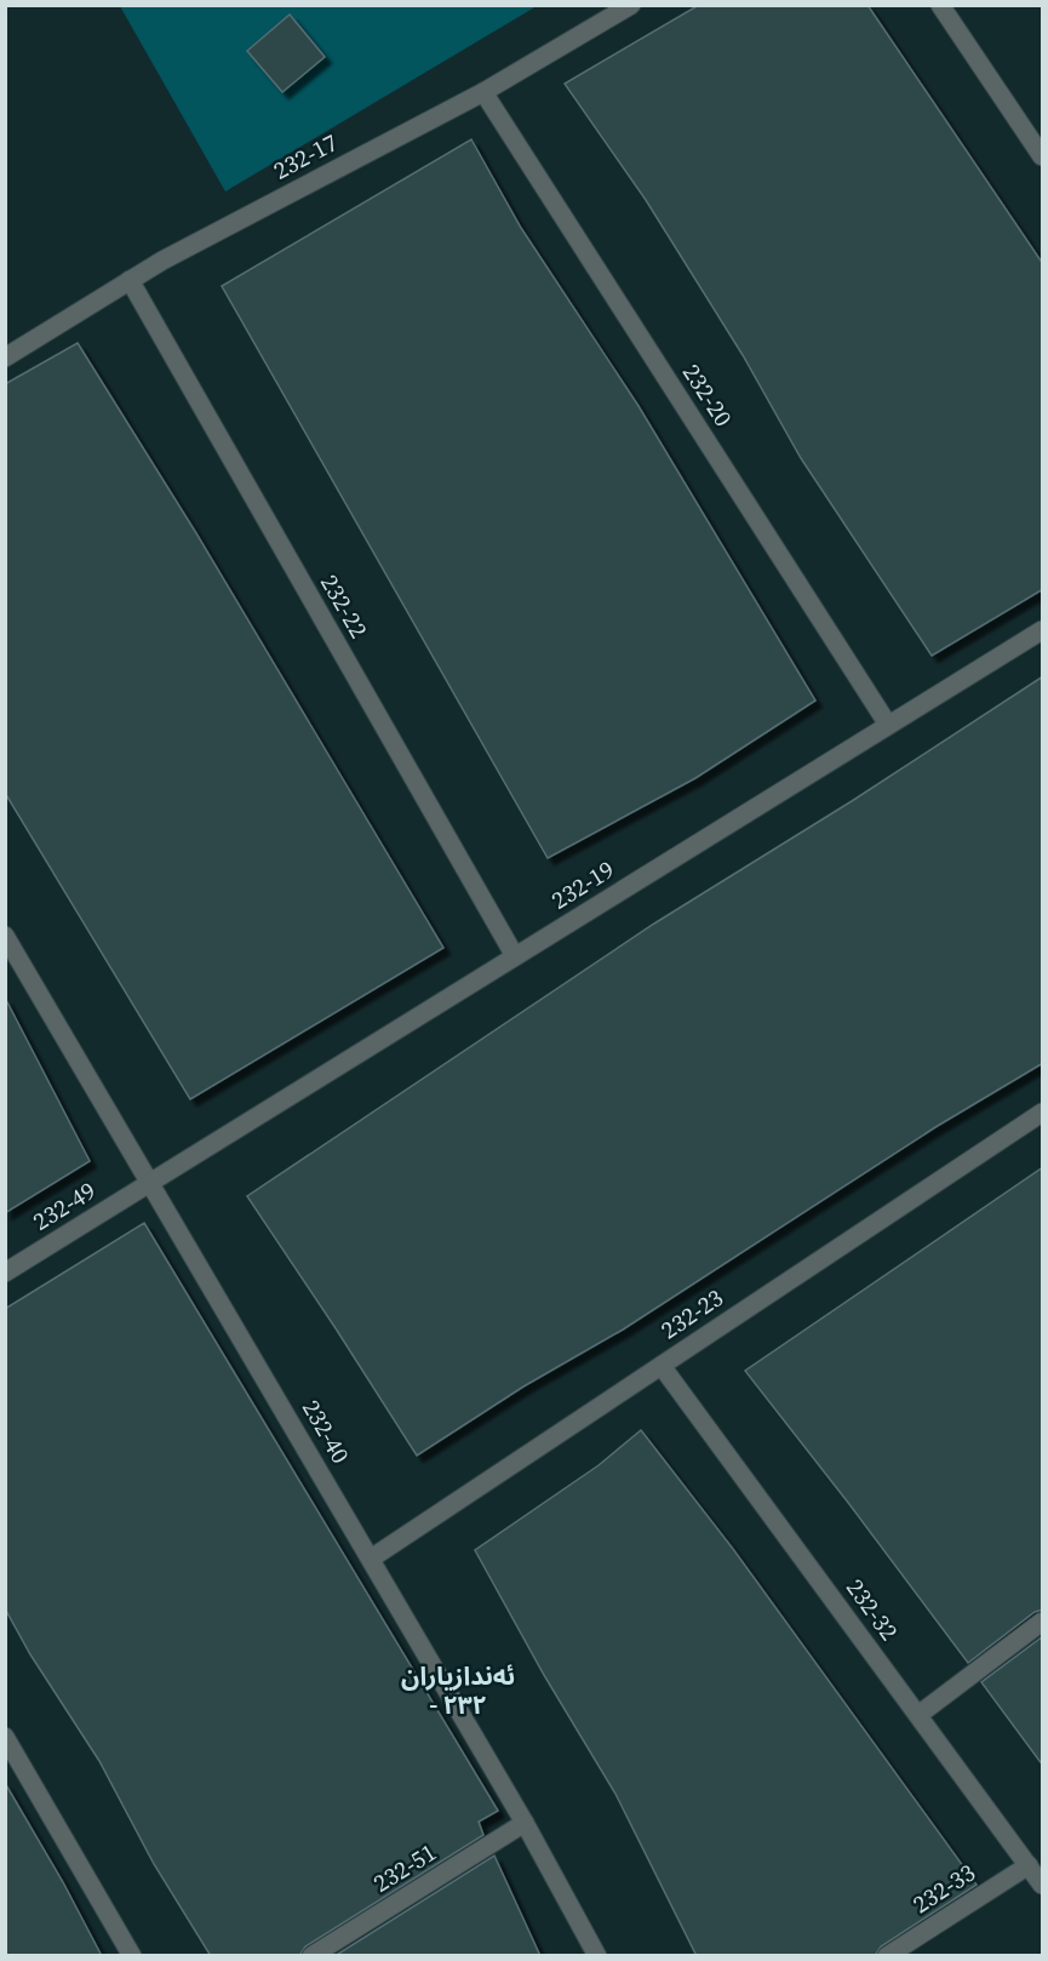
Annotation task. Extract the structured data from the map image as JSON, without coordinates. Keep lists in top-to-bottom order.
{
  "streets": {
    "street": [
      "232-17",
      "232-20",
      "232-22",
      "232-19",
      "232-49",
      "232-23",
      "232-40",
      "232-32",
      "232-51",
      "232-33"
    ]
  },
  "crossings": [
    ["232-17", "232-20"],
    ["232-17", "232-22"],
    ["232-20", "232-19"],
    ["232-22", "232-19"],
    ["232-19", "232-49"],
    ["232-19", "232-40"],
    ["232-49", "232-40"],
    ["232-23", "232-40"],
    ["232-23", "232-32"],
    ["232-40", "232-51"],
    ["232-32", "232-33"]
  ],
  "districts": ["ئەندازیاران - ٢٣٢"]
}
